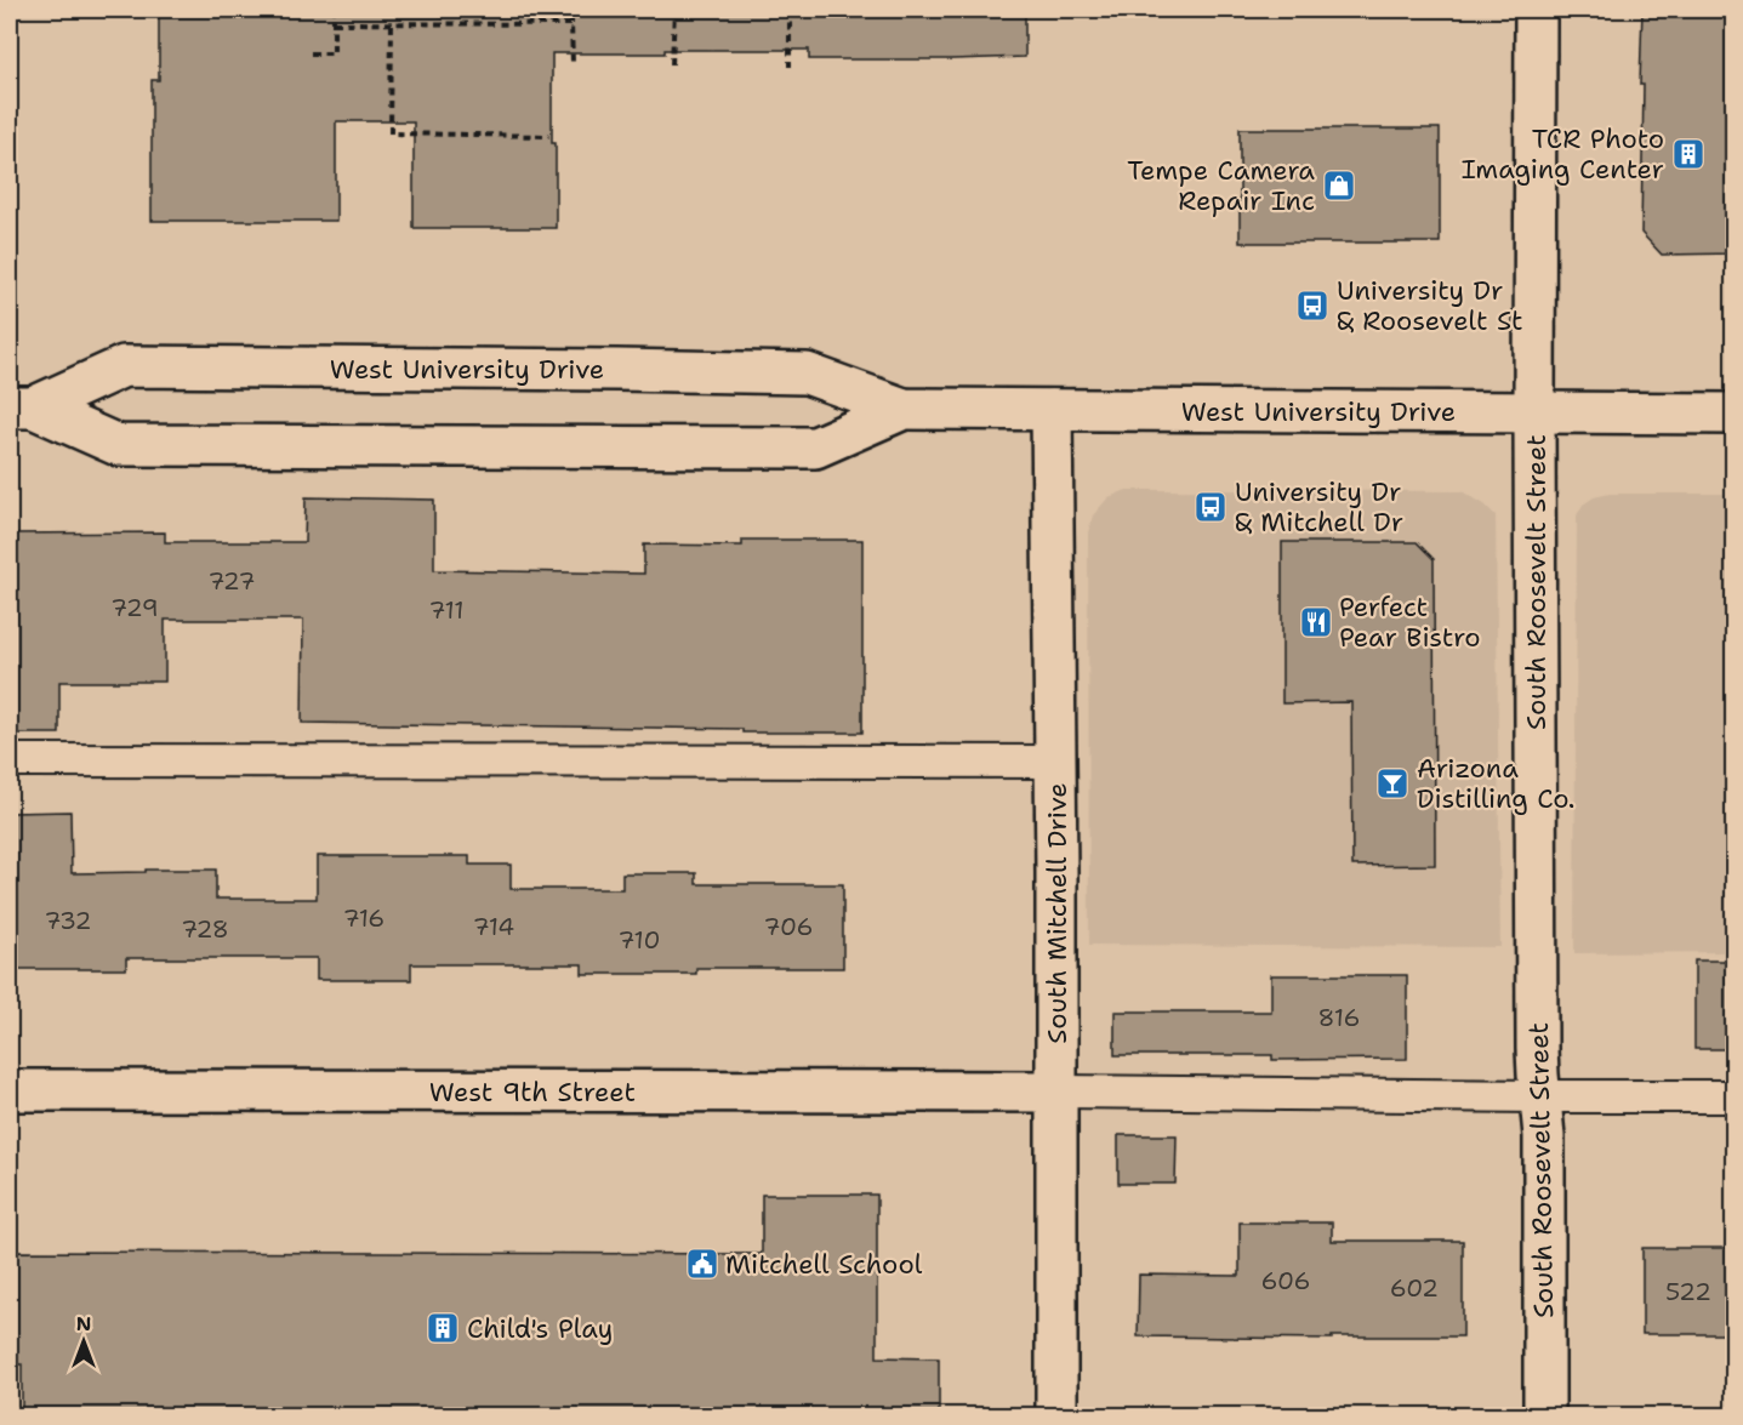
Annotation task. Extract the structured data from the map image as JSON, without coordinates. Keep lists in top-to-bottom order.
{
  "streets": {
    "street": [
      "West University Drive",
      "South Roosevelt Street",
      "South Mitchell Drive",
      "West 9th Street"
    ]
  },
  "crossings": [
    ["West University Drive", "South Roosevelt Street"],
    ["West University Drive", "South Mitchell Drive"],
    ["South Mitchell Drive", "West 9th Street"]
  ],
  "places": {
    "building": ["TCR Photo Imaging Center", "Child's Play"],
    "shop": ["Tempe Camera Repair Inc"],
    "bus stop": ["University Dr & Roosevelt St", "University Dr & Mitchell Dr"],
    "restaurant": ["Perfect Pear Bistro"],
    "bar": ["Arizona Distilling Co."],
    "public building": ["Mitchell School"]
  },
  "house_numbers": [
    "727",
    "729",
    "711",
    "716",
    "732",
    "714",
    "706",
    "728",
    "710",
    "816",
    "606",
    "602",
    "522"
  ],
  "north": "top"
}
